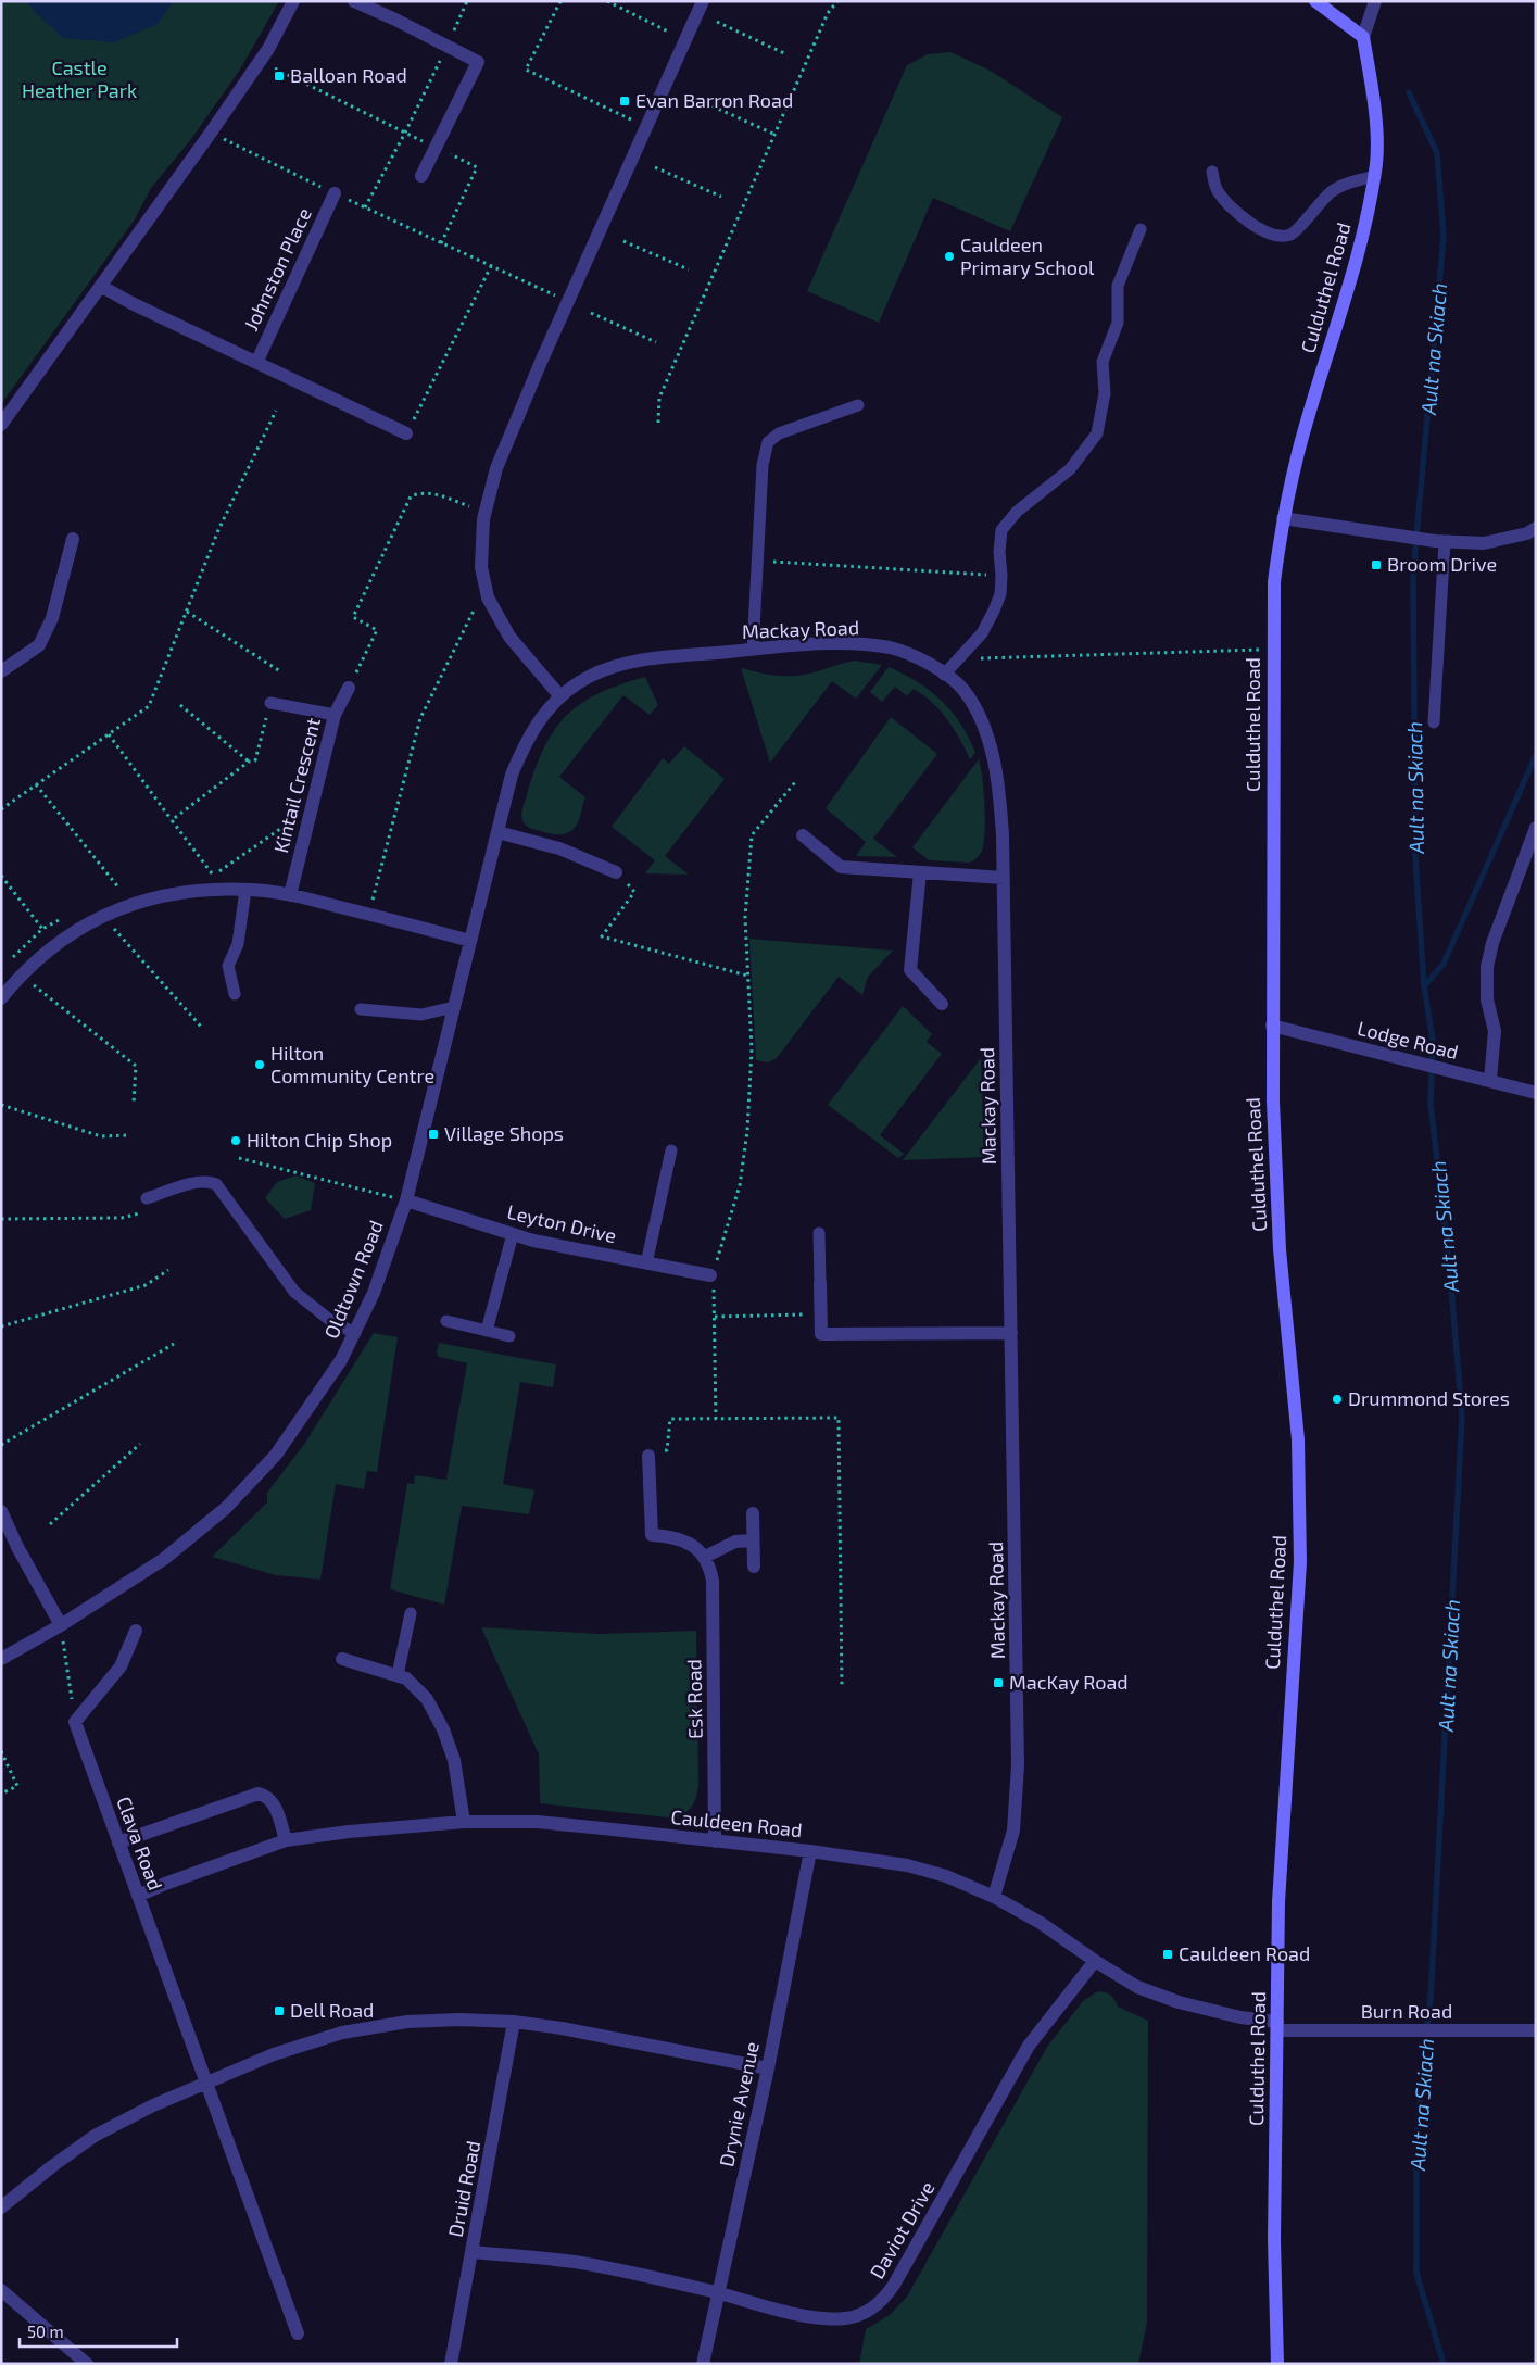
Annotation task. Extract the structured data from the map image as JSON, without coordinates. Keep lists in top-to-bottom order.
{
  "streets": {
    "main road": ["Culduthel Road"],
    "street": [
      "Johnston Place",
      "Mackay Road",
      "Kintail Crescent",
      "Lodge Road",
      "Leyton Drive",
      "Oldtown Road",
      "Esk Road",
      "Cauldeen Road",
      "Clava Road",
      "Burn Road",
      "Drynie Avenue",
      "Druid Road",
      "Daviot Drive"
    ]
  },
  "crossings": [
    ["Culduthel Road", "Lodge Road"],
    ["Culduthel Road", "Cauldeen Road"],
    ["Culduthel Road", "Burn Road"],
    ["Mackay Road", "Oldtown Road"],
    ["Mackay Road", "Cauldeen Road"],
    ["Leyton Drive", "Oldtown Road"],
    ["Esk Road", "Cauldeen Road"],
    ["Cauldeen Road", "Clava Road"],
    ["Cauldeen Road", "Burn Road"],
    ["Cauldeen Road", "Drynie Avenue"],
    ["Cauldeen Road", "Daviot Drive"],
    ["Drynie Avenue", "Daviot Drive"],
    ["Druid Road", "Daviot Drive"]
  ],
  "water": ["Ault na Skiach"],
  "parks": ["Castle Heather Park"],
  "places": {
    "transit": [
      "Balloan Road",
      "Evan Barron Road",
      "Broom Drive",
      "Village Shops",
      "MacKay Road",
      "Cauldeen Road",
      "Dell Road"
    ],
    "other": [
      "Cauldeen Primary School",
      "Hilton Community Centre",
      "Hilton Chip Shop",
      "Drummond Stores"
    ]
  },
  "scale_bar": "50 m"
}
